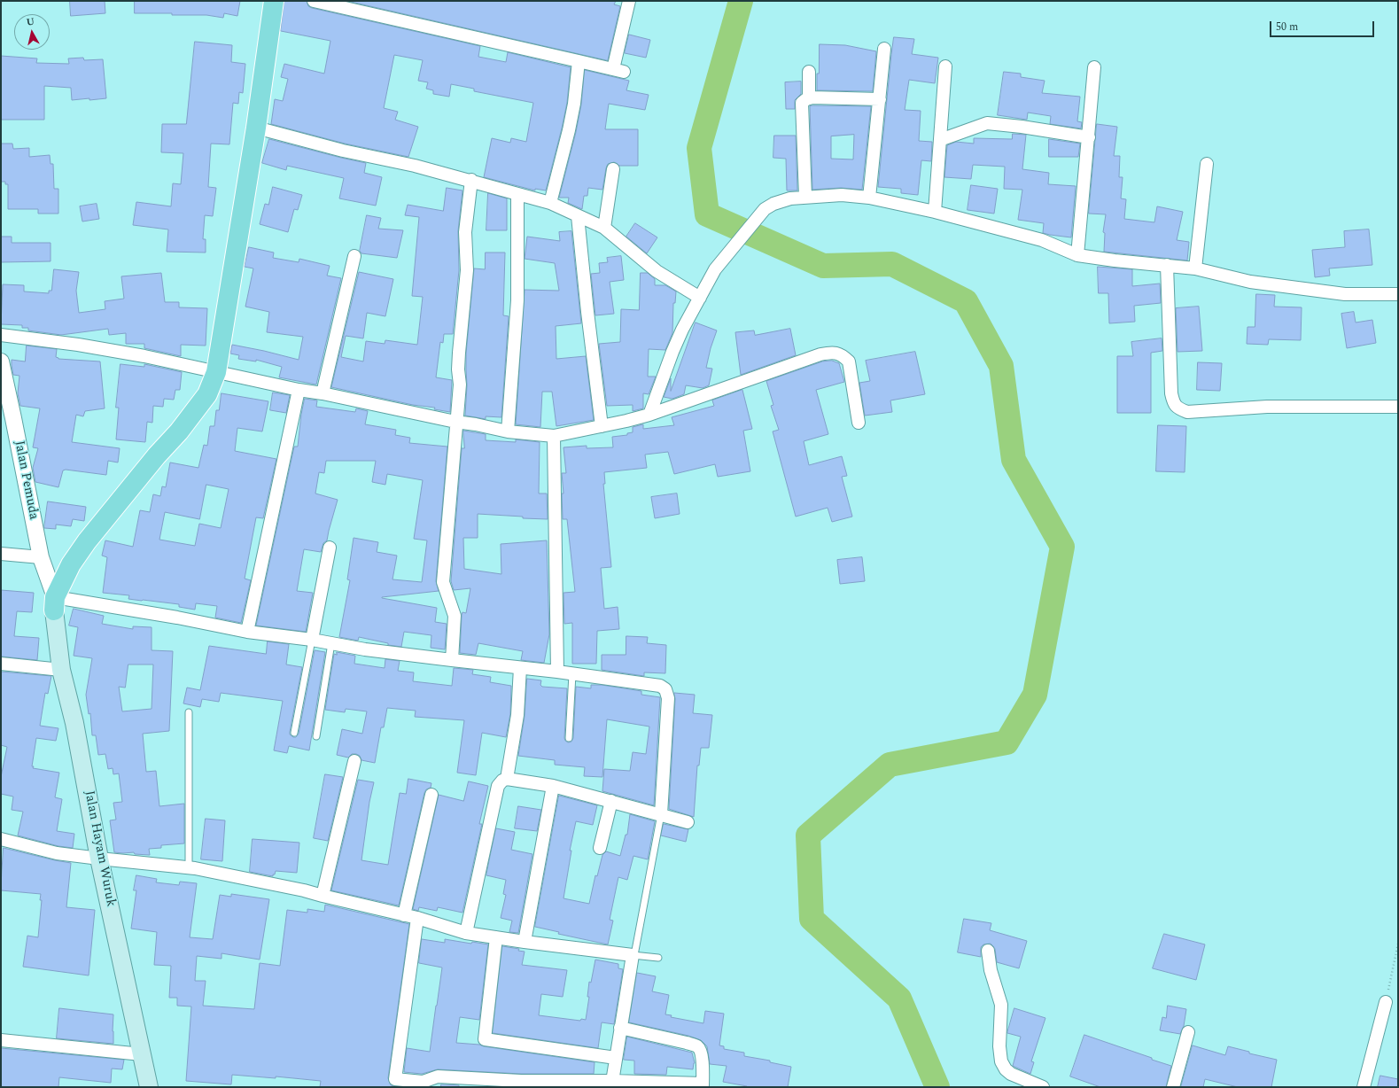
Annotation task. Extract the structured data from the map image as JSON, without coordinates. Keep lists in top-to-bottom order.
{
  "streets": {
    "main road": ["Jalan Hayam Wuruk"],
    "street": ["Jalan Pemuda"]
  },
  "crossings": [
    ["Jalan Pemuda", "Jalan Hayam Wuruk"]
  ],
  "scale_bar": "50 m",
  "north": "top"
}
